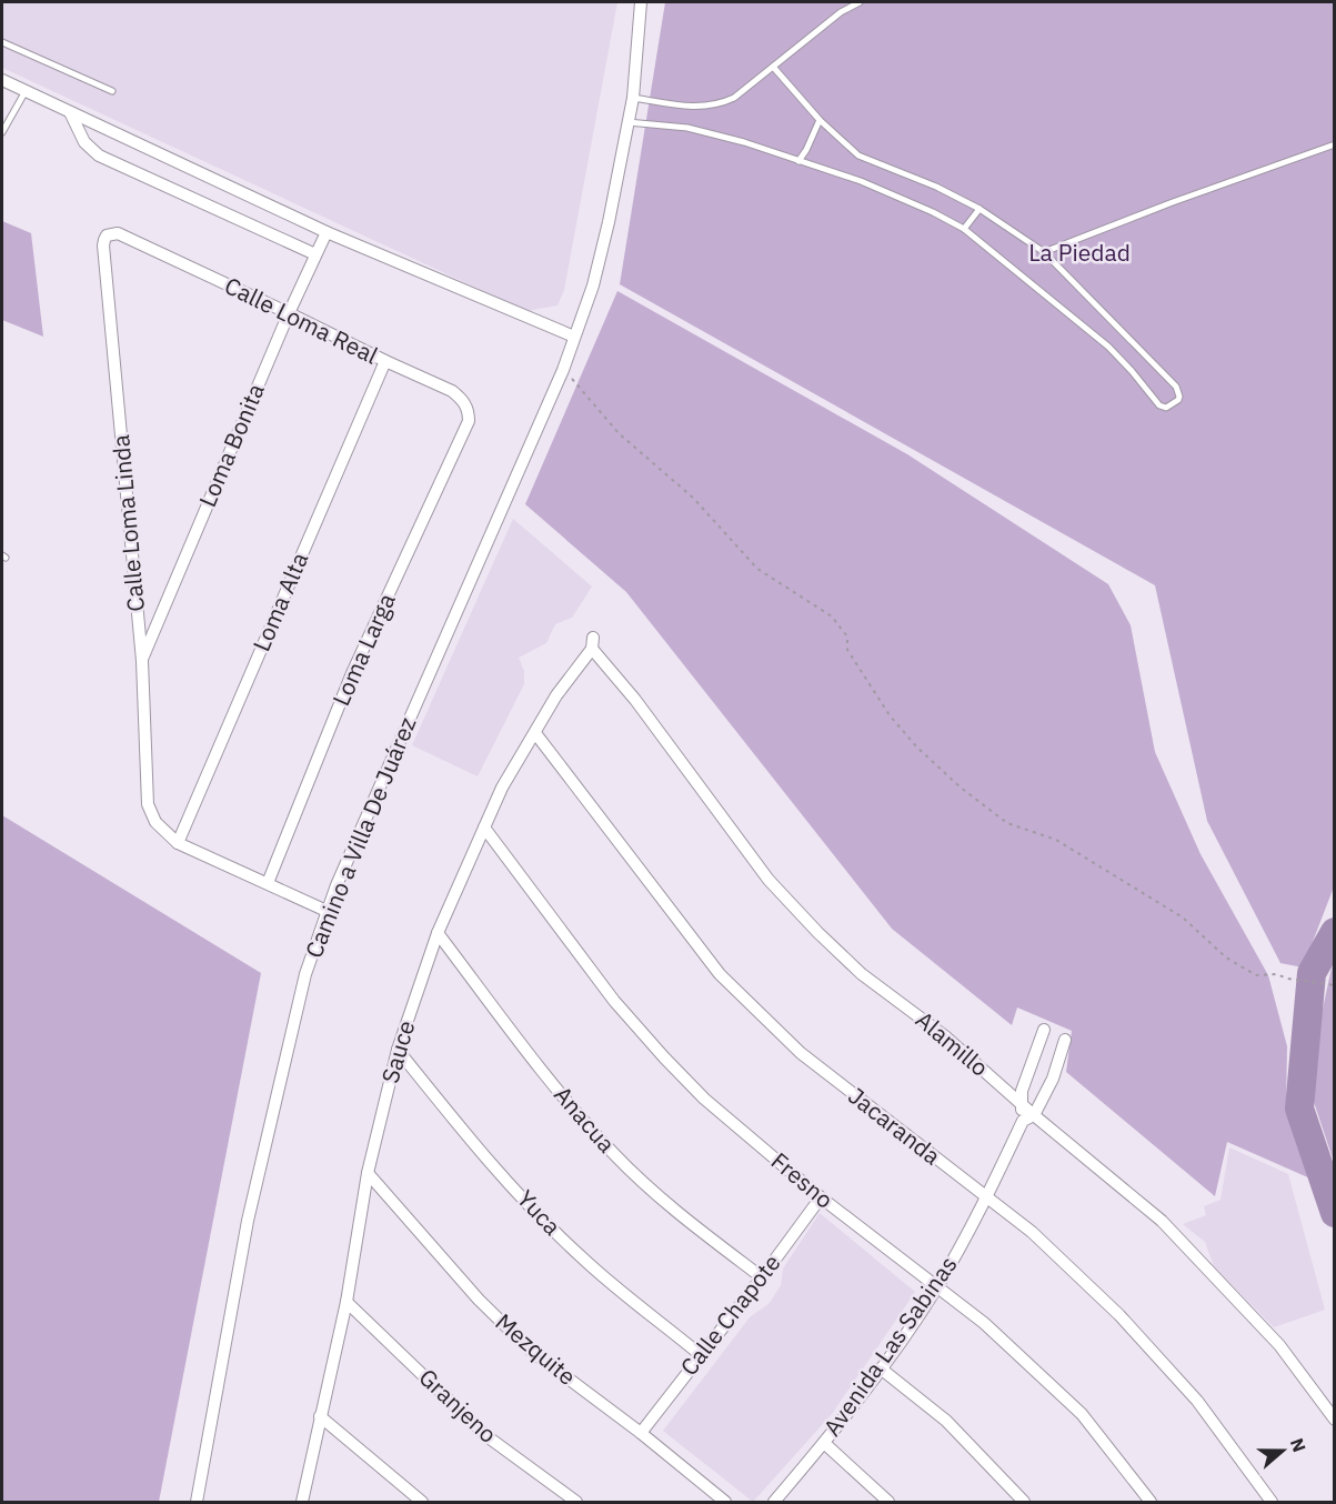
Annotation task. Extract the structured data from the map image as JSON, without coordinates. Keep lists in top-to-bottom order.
{
  "streets": {
    "street": [
      "Calle Loma Real",
      "Loma Bonita",
      "Calle Loma Linda",
      "Loma Alta",
      "Loma Larga",
      "Camino a Villa De Juárez",
      "Alamillo",
      "Sauce",
      "Anacua",
      "Jacaranda",
      "Fresno",
      "Yuca",
      "Calle Chapote",
      "Avenida Las Sabinas",
      "Mezquite",
      "Granjeno"
    ]
  },
  "crossings": [
    ["Calle Loma Real", "Loma Bonita"],
    ["Calle Loma Real", "Calle Loma Linda"],
    ["Calle Loma Real", "Loma Alta"],
    ["Calle Loma Real", "Loma Larga"],
    ["Loma Bonita", "Calle Loma Linda"],
    ["Calle Loma Linda", "Loma Alta"],
    ["Alamillo", "Sauce"],
    ["Sauce", "Anacua"],
    ["Sauce", "Jacaranda"],
    ["Sauce", "Fresno"],
    ["Sauce", "Yuca"],
    ["Sauce", "Mezquite"],
    ["Sauce", "Granjeno"],
    ["Anacua", "Calle Chapote"],
    ["Jacaranda", "Avenida Las Sabinas"],
    ["Fresno", "Calle Chapote"],
    ["Fresno", "Avenida Las Sabinas"],
    ["Yuca", "Calle Chapote"],
    ["Calle Chapote", "Mezquite"]
  ],
  "parks": ["La Piedad"],
  "north": "right"
}
